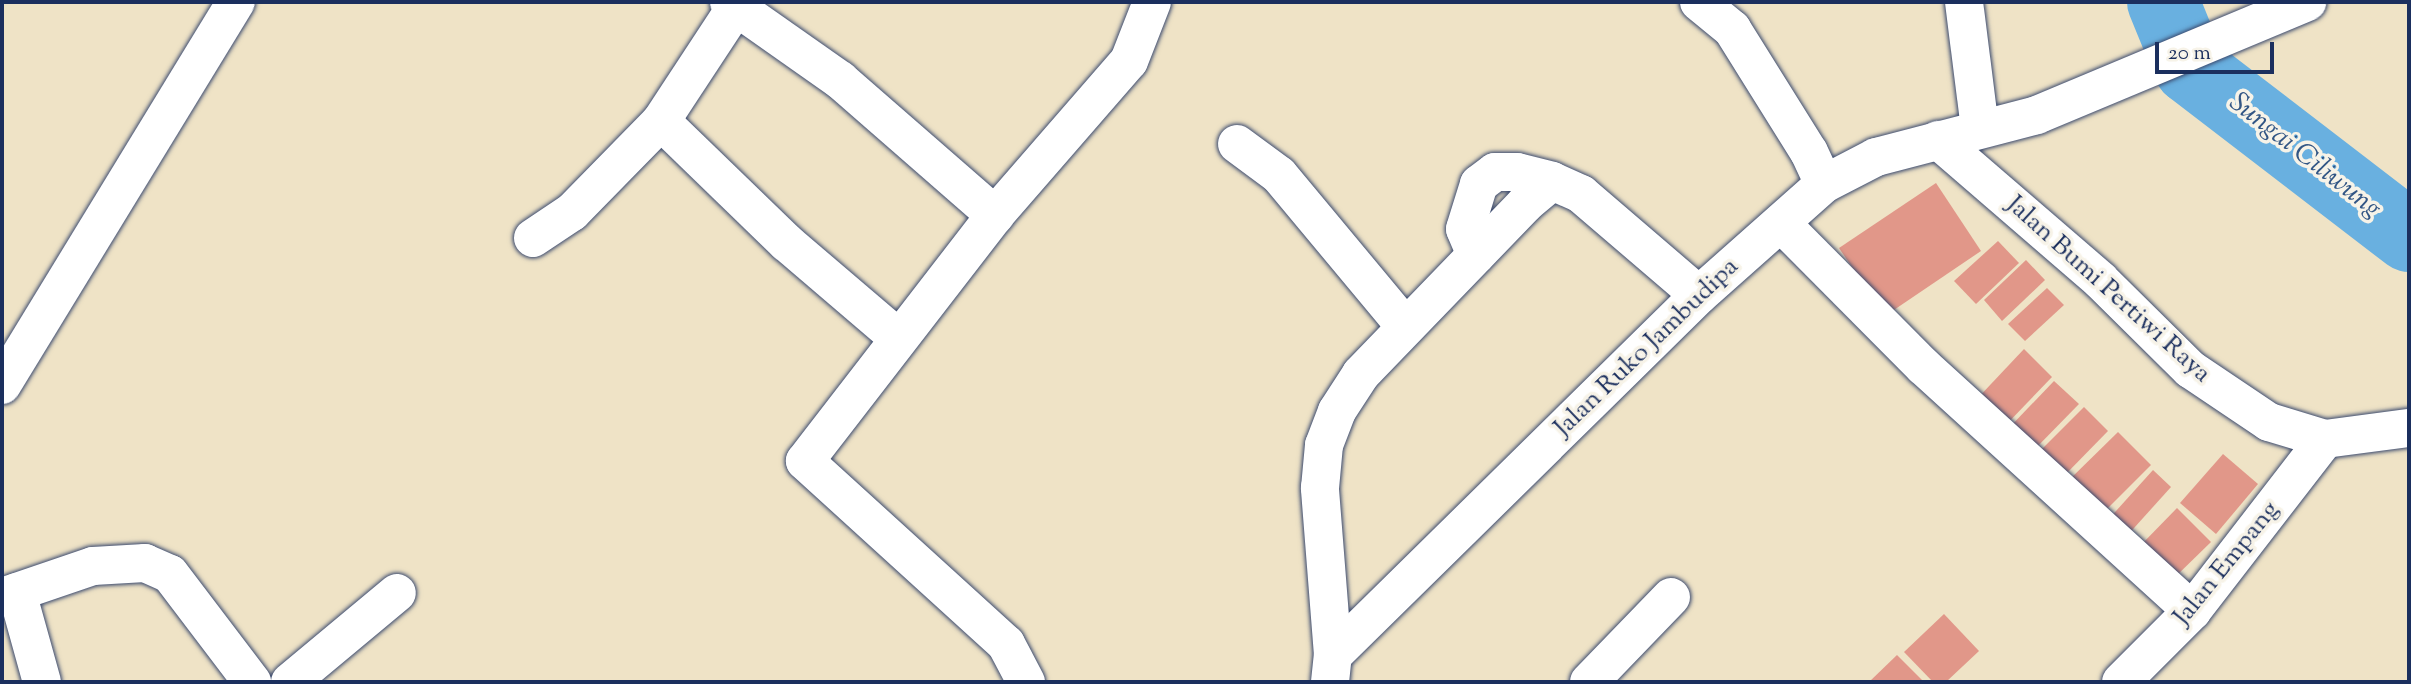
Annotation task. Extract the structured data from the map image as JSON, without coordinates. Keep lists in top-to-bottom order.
{
  "streets": {
    "street": ["Jalan Bumi Pertiwi Raya", "Jalan Ruko Jambudipa", "Jalan Empang"]
  },
  "crossings": [
    ["Jalan Bumi Pertiwi Raya", "Jalan Ruko Jambudipa"],
    ["Jalan Bumi Pertiwi Raya", "Jalan Empang"]
  ],
  "water": ["Sungai Ciliwung"],
  "scale_bar": "20 m"
}
